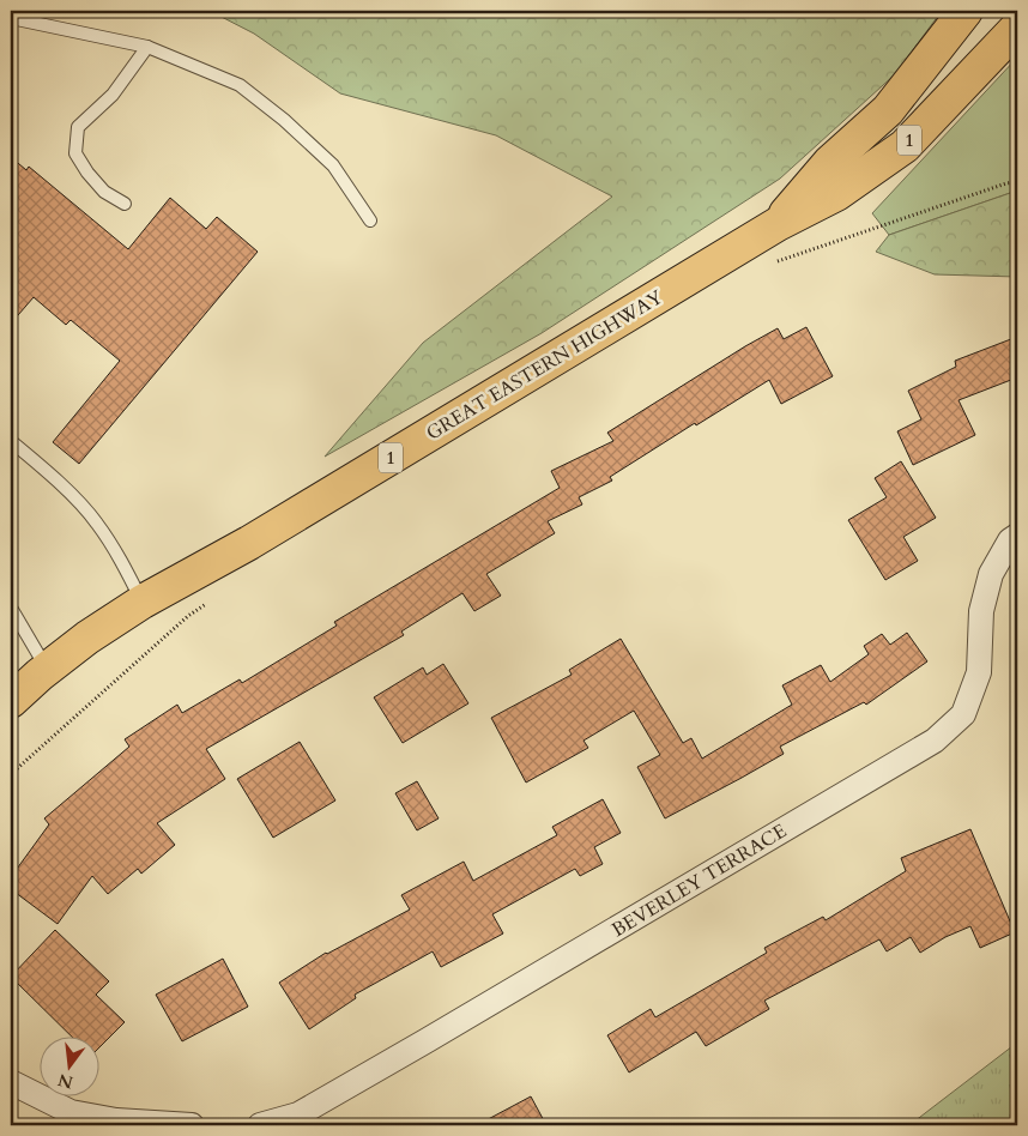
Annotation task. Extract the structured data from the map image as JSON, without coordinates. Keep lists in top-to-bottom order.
{
  "streets": {
    "highway": ["1", "GREAT EASTERN HIGHWAY"],
    "street": ["BEVERLEY TERRACE"]
  },
  "north": "bottom"
}
